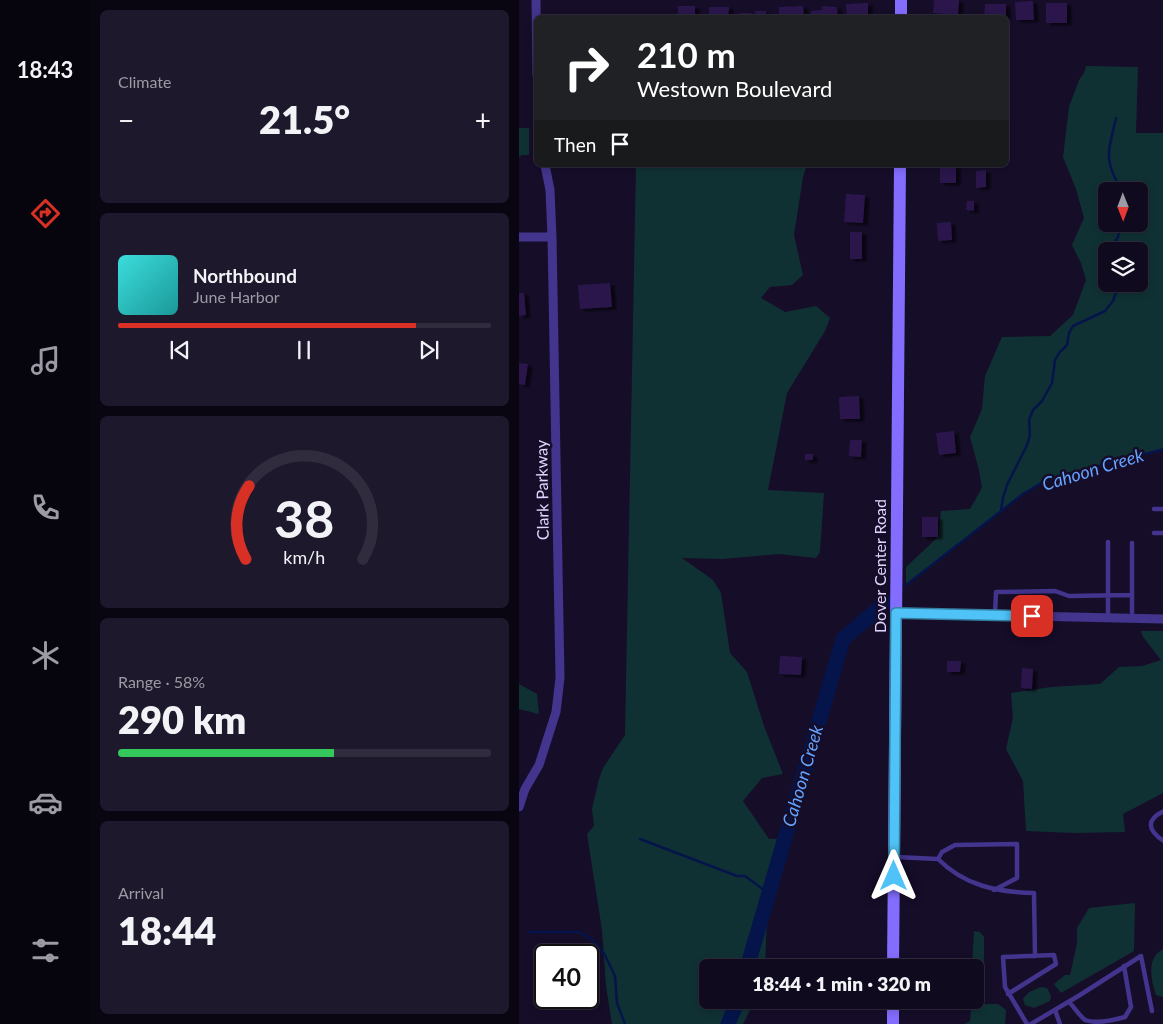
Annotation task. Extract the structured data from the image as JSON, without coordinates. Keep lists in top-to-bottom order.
{
  "streets": {
    "street": ["Clark Parkway", "Dover Center Road"]
  },
  "water": ["Cahoon Creek"],
  "north": "bottom",
  "page": {
    "tabs": "18:43",
    "tile": [
      "Climate",
      ["Range · 58%", "290 km"],
      ["Arrival", "18:44"]
    ],
    "turn": ["210 m", "Westown Boulevard"],
    "heat": ["−", "21.5°", "+"],
    "then": "Then",
    "song": ["Northbound", "June Harbor"],
    "limit": "40",
    "trip": "18:44 · 1 min · 320 m",
    "gauge": ["38", "km/h"]
  }
}
